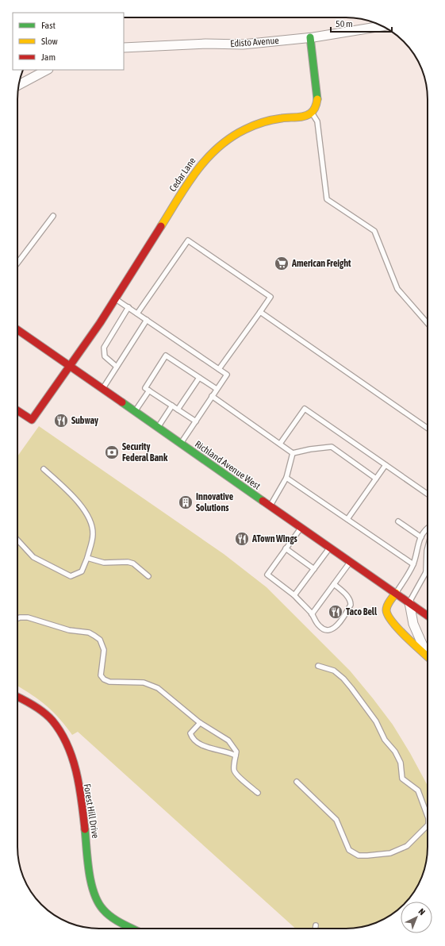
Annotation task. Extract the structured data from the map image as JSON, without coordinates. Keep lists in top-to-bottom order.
{
  "streets": {
    "street": [
      "Edisto Avenue",
      "Cedar Lane",
      "Richland Avenue West",
      "Forest Hill Drive"
    ]
  },
  "crossings": [
    ["Cedar Lane", "Richland Avenue West"]
  ],
  "places": {
    "supermarket": ["American Freight"],
    "restaurant": ["Subway", "ATown Wings", "Taco Bell"],
    "bank": ["Security Federal Bank"],
    "building": ["Innovative Solutions"]
  },
  "legend": ["Fast", "Slow", "Jam"],
  "scale_bar": "50 m",
  "north": "top right"
}
